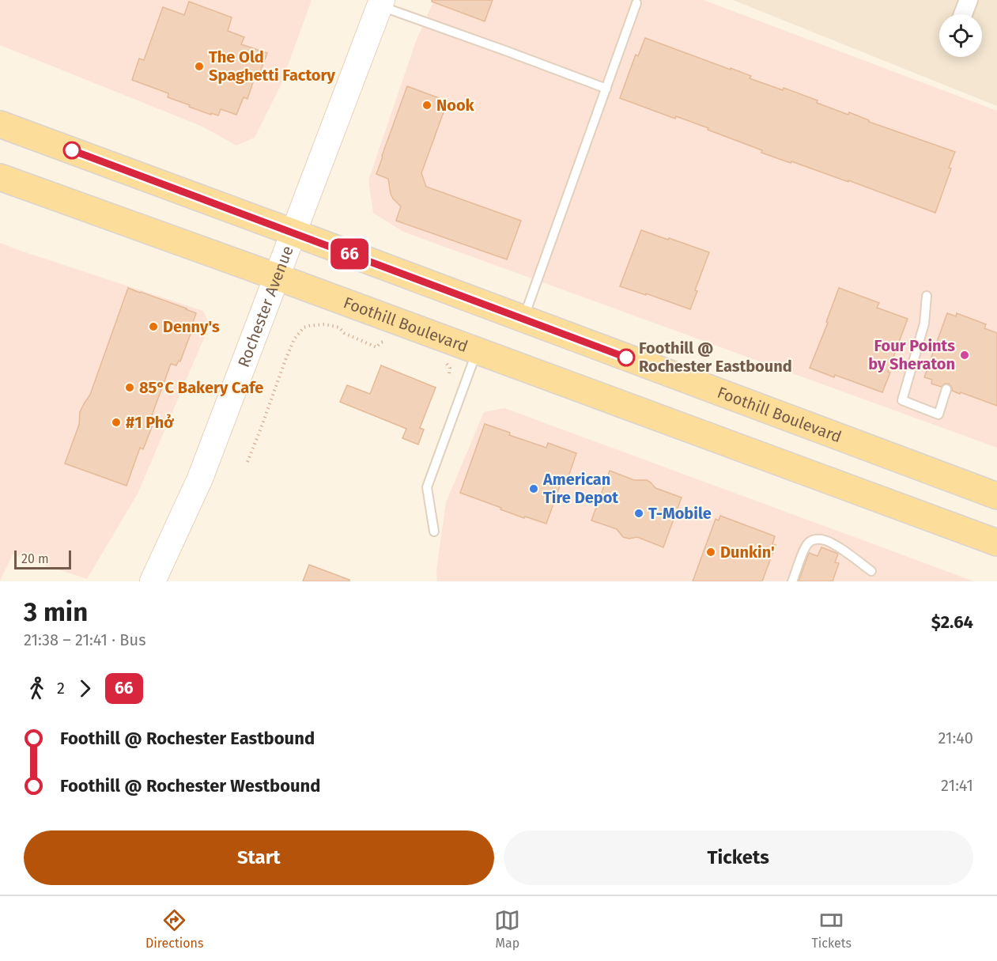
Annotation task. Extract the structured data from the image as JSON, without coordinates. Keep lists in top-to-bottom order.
{
  "streets": {
    "main road": ["Rochester Avenue", "Foothill Boulevard"]
  },
  "crossings": [
    ["Rochester Avenue", "Foothill Boulevard"]
  ],
  "places": [
    "The Old Spaghetti Factory",
    "Nook",
    "Denny's",
    "Four Points by Sheraton",
    "Foothill @ Rochester Eastbound",
    "85°C Bakery Cafe",
    "#1 Phở",
    "American Tire Depot",
    "T-Mobile",
    "Dunkin'"
  ],
  "lines": ["bus line 66"],
  "scale_bar": "20 m",
  "page": {
    "on_map": "66",
    "scale": "20 m",
    "heading": ["3 min", "21:38 – 21:41 · Bus", "$2.64"],
    "legs": ["2", "66"],
    "list": [
      {
        "name": "Foothill @ Rochester Eastbound",
        "value": "21:40"
      },
      {
        "name": "Foothill @ Rochester Westbound",
        "value": "21:41"
      }
    ],
    "buttons": ["Start", "Tickets"],
    "tabs": ["Directions", "Map", "Tickets"]
  }
}
